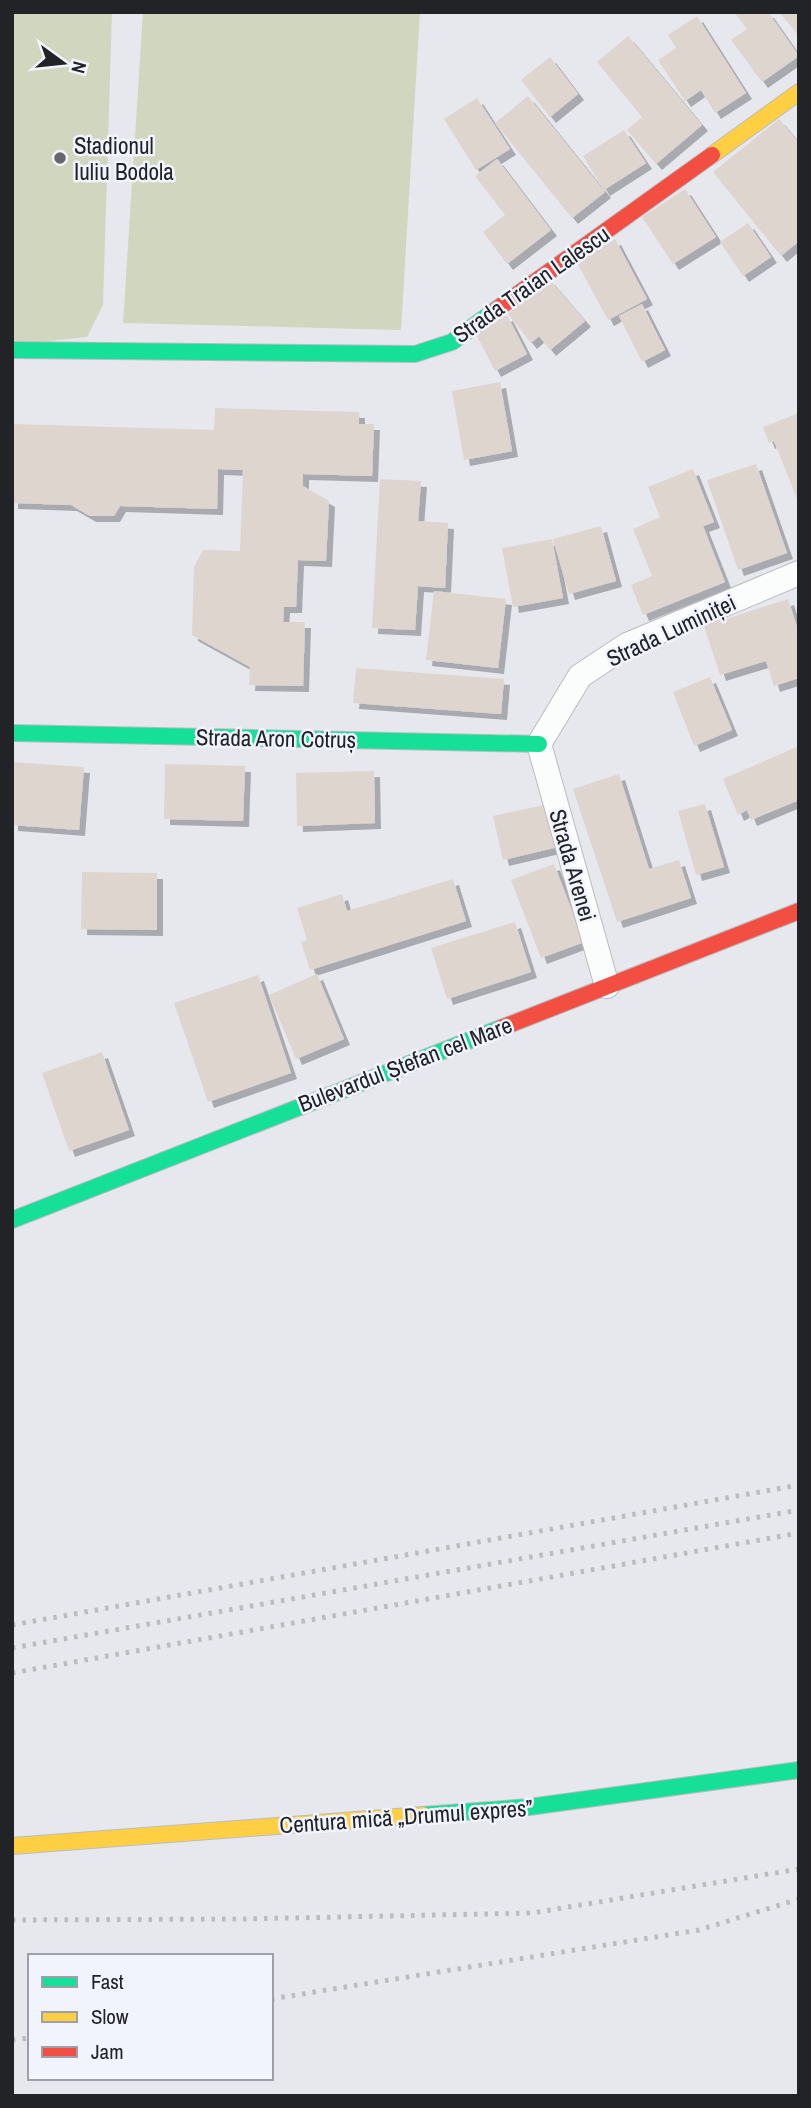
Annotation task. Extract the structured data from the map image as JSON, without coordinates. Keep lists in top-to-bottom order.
{
  "streets": {
    "main road": [
      "Strada Traian Lalescu",
      "Strada Aron Cotruș",
      "Bulevardul Ștefan cel Mare",
      "Centura mică „Drumul expres”"
    ],
    "street": ["Strada Luminiței", "Strada Arenei"]
  },
  "crossings": [
    ["Strada Luminiței", "Strada Aron Cotruș"],
    ["Strada Luminiței", "Strada Arenei"],
    ["Strada Aron Cotruș", "Strada Arenei"],
    ["Strada Arenei", "Bulevardul Ștefan cel Mare"]
  ],
  "places": ["Stadionul Iuliu Bodola"],
  "legend": ["Fast", "Slow", "Jam"],
  "north": "right"
}
